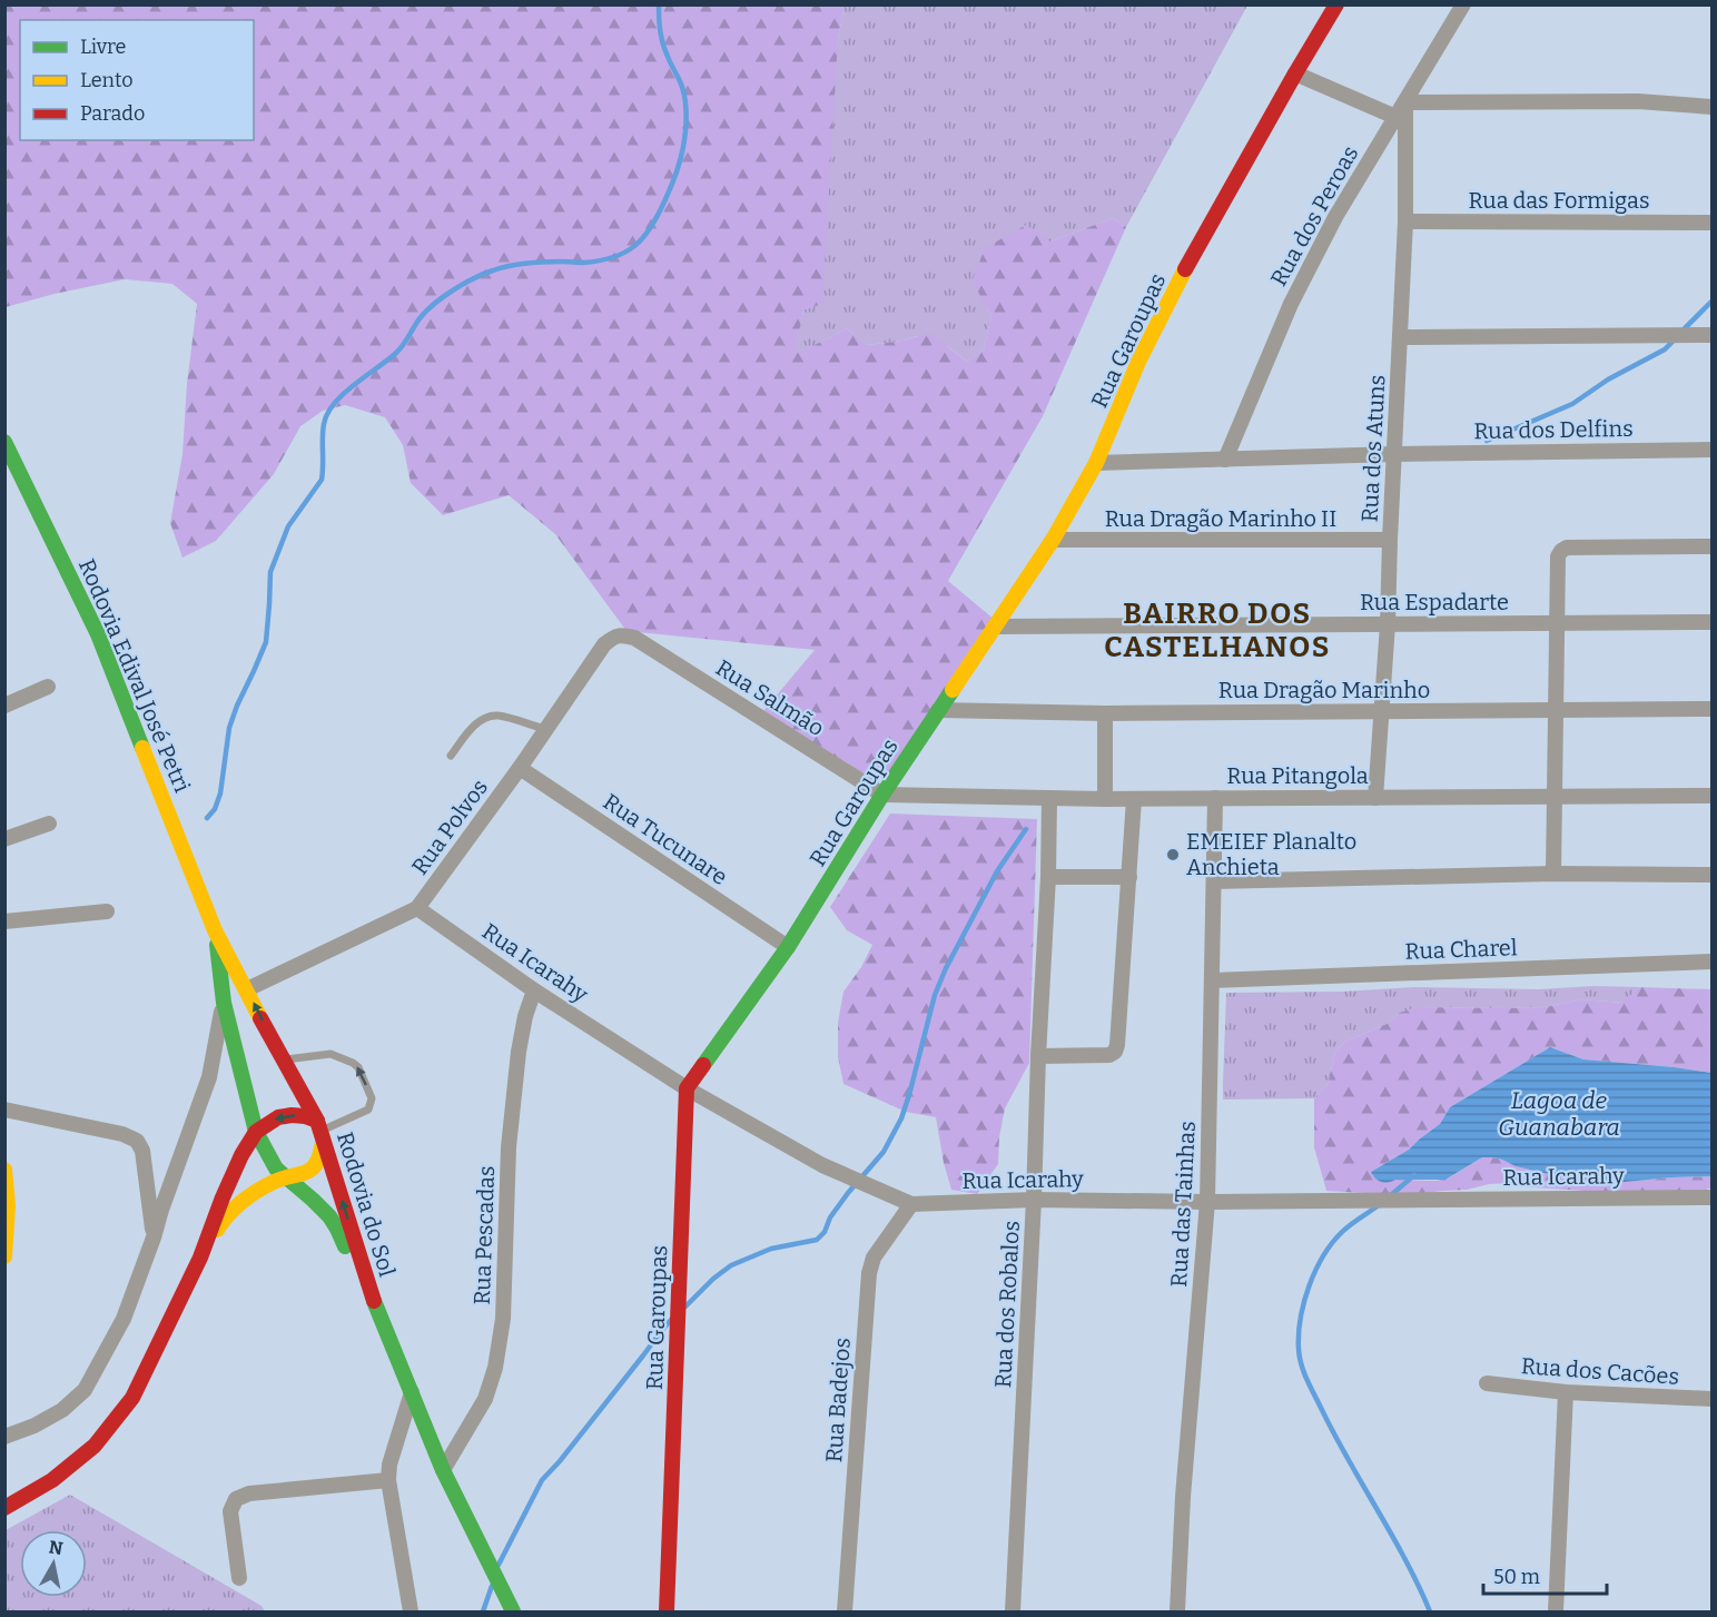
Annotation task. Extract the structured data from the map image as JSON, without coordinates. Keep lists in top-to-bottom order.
{
  "streets": {
    "street": [
      "Rua das Formigas",
      "Rua dos Peroas",
      "Rua Garoupas",
      "Rua dos Delfins",
      "Rua dos Atuns",
      "Rua Dragão Marinho II",
      "Rua Espadarte",
      "Rodovia Edival José Petri",
      "Rua Dragão Marinho",
      "Rua Salmão",
      "Rua Pitangola",
      "Rua Polvos",
      "Rua Tucunare",
      "Rua Charel",
      "Rua Icarahy",
      "Rodovia do Sol",
      "Rua das Tainhas",
      "Rua Pescadas",
      "Rua dos Robalos",
      "Rua dos Cacões",
      "Rua Badejos"
    ]
  },
  "crossings": [
    ["Rua das Formigas", "Rua dos Atuns"],
    ["Rua dos Peroas", "Rua dos Delfins"],
    ["Rua dos Peroas", "Rua dos Atuns"],
    ["Rua Garoupas", "Rua dos Delfins"],
    ["Rua Garoupas", "Rua Dragão Marinho II"],
    ["Rua Garoupas", "Rua Espadarte"],
    ["Rua Garoupas", "Rua Dragão Marinho"],
    ["Rua Garoupas", "Rua Salmão"],
    ["Rua Garoupas", "Rua Pitangola"],
    ["Rua Garoupas", "Rua Tucunare"],
    ["Rua Garoupas", "Rua Icarahy"],
    ["Rua dos Delfins", "Rua dos Atuns"],
    ["Rua dos Atuns", "Rua Dragão Marinho II"],
    ["Rua dos Atuns", "Rua Espadarte"],
    ["Rua dos Atuns", "Rua Dragão Marinho"],
    ["Rua dos Atuns", "Rua Pitangola"],
    ["Rodovia Edival José Petri", "Rodovia do Sol"],
    ["Rua Salmão", "Rua Pitangola"],
    ["Rua Salmão", "Rua Polvos"],
    ["Rua Pitangola", "Rua das Tainhas"],
    ["Rua Pitangola", "Rua dos Robalos"],
    ["Rua Polvos", "Rua Tucunare"],
    ["Rua Polvos", "Rua Icarahy"],
    ["Rua Polvos", "Rodovia do Sol"],
    ["Rua Charel", "Rua das Tainhas"],
    ["Rua Icarahy", "Rua das Tainhas"],
    ["Rua Icarahy", "Rua Pescadas"],
    ["Rua Icarahy", "Rua dos Robalos"],
    ["Rua Icarahy", "Rua Badejos"]
  ],
  "districts": ["BAIRRO DOS CASTELHANOS"],
  "water": ["Lagoa de Guanabara"],
  "places": ["EMEIEF Planalto Anchieta"],
  "legend": ["Livre", "Lento", "Parado"],
  "scale_bar": "50 m",
  "north": "top"
}
